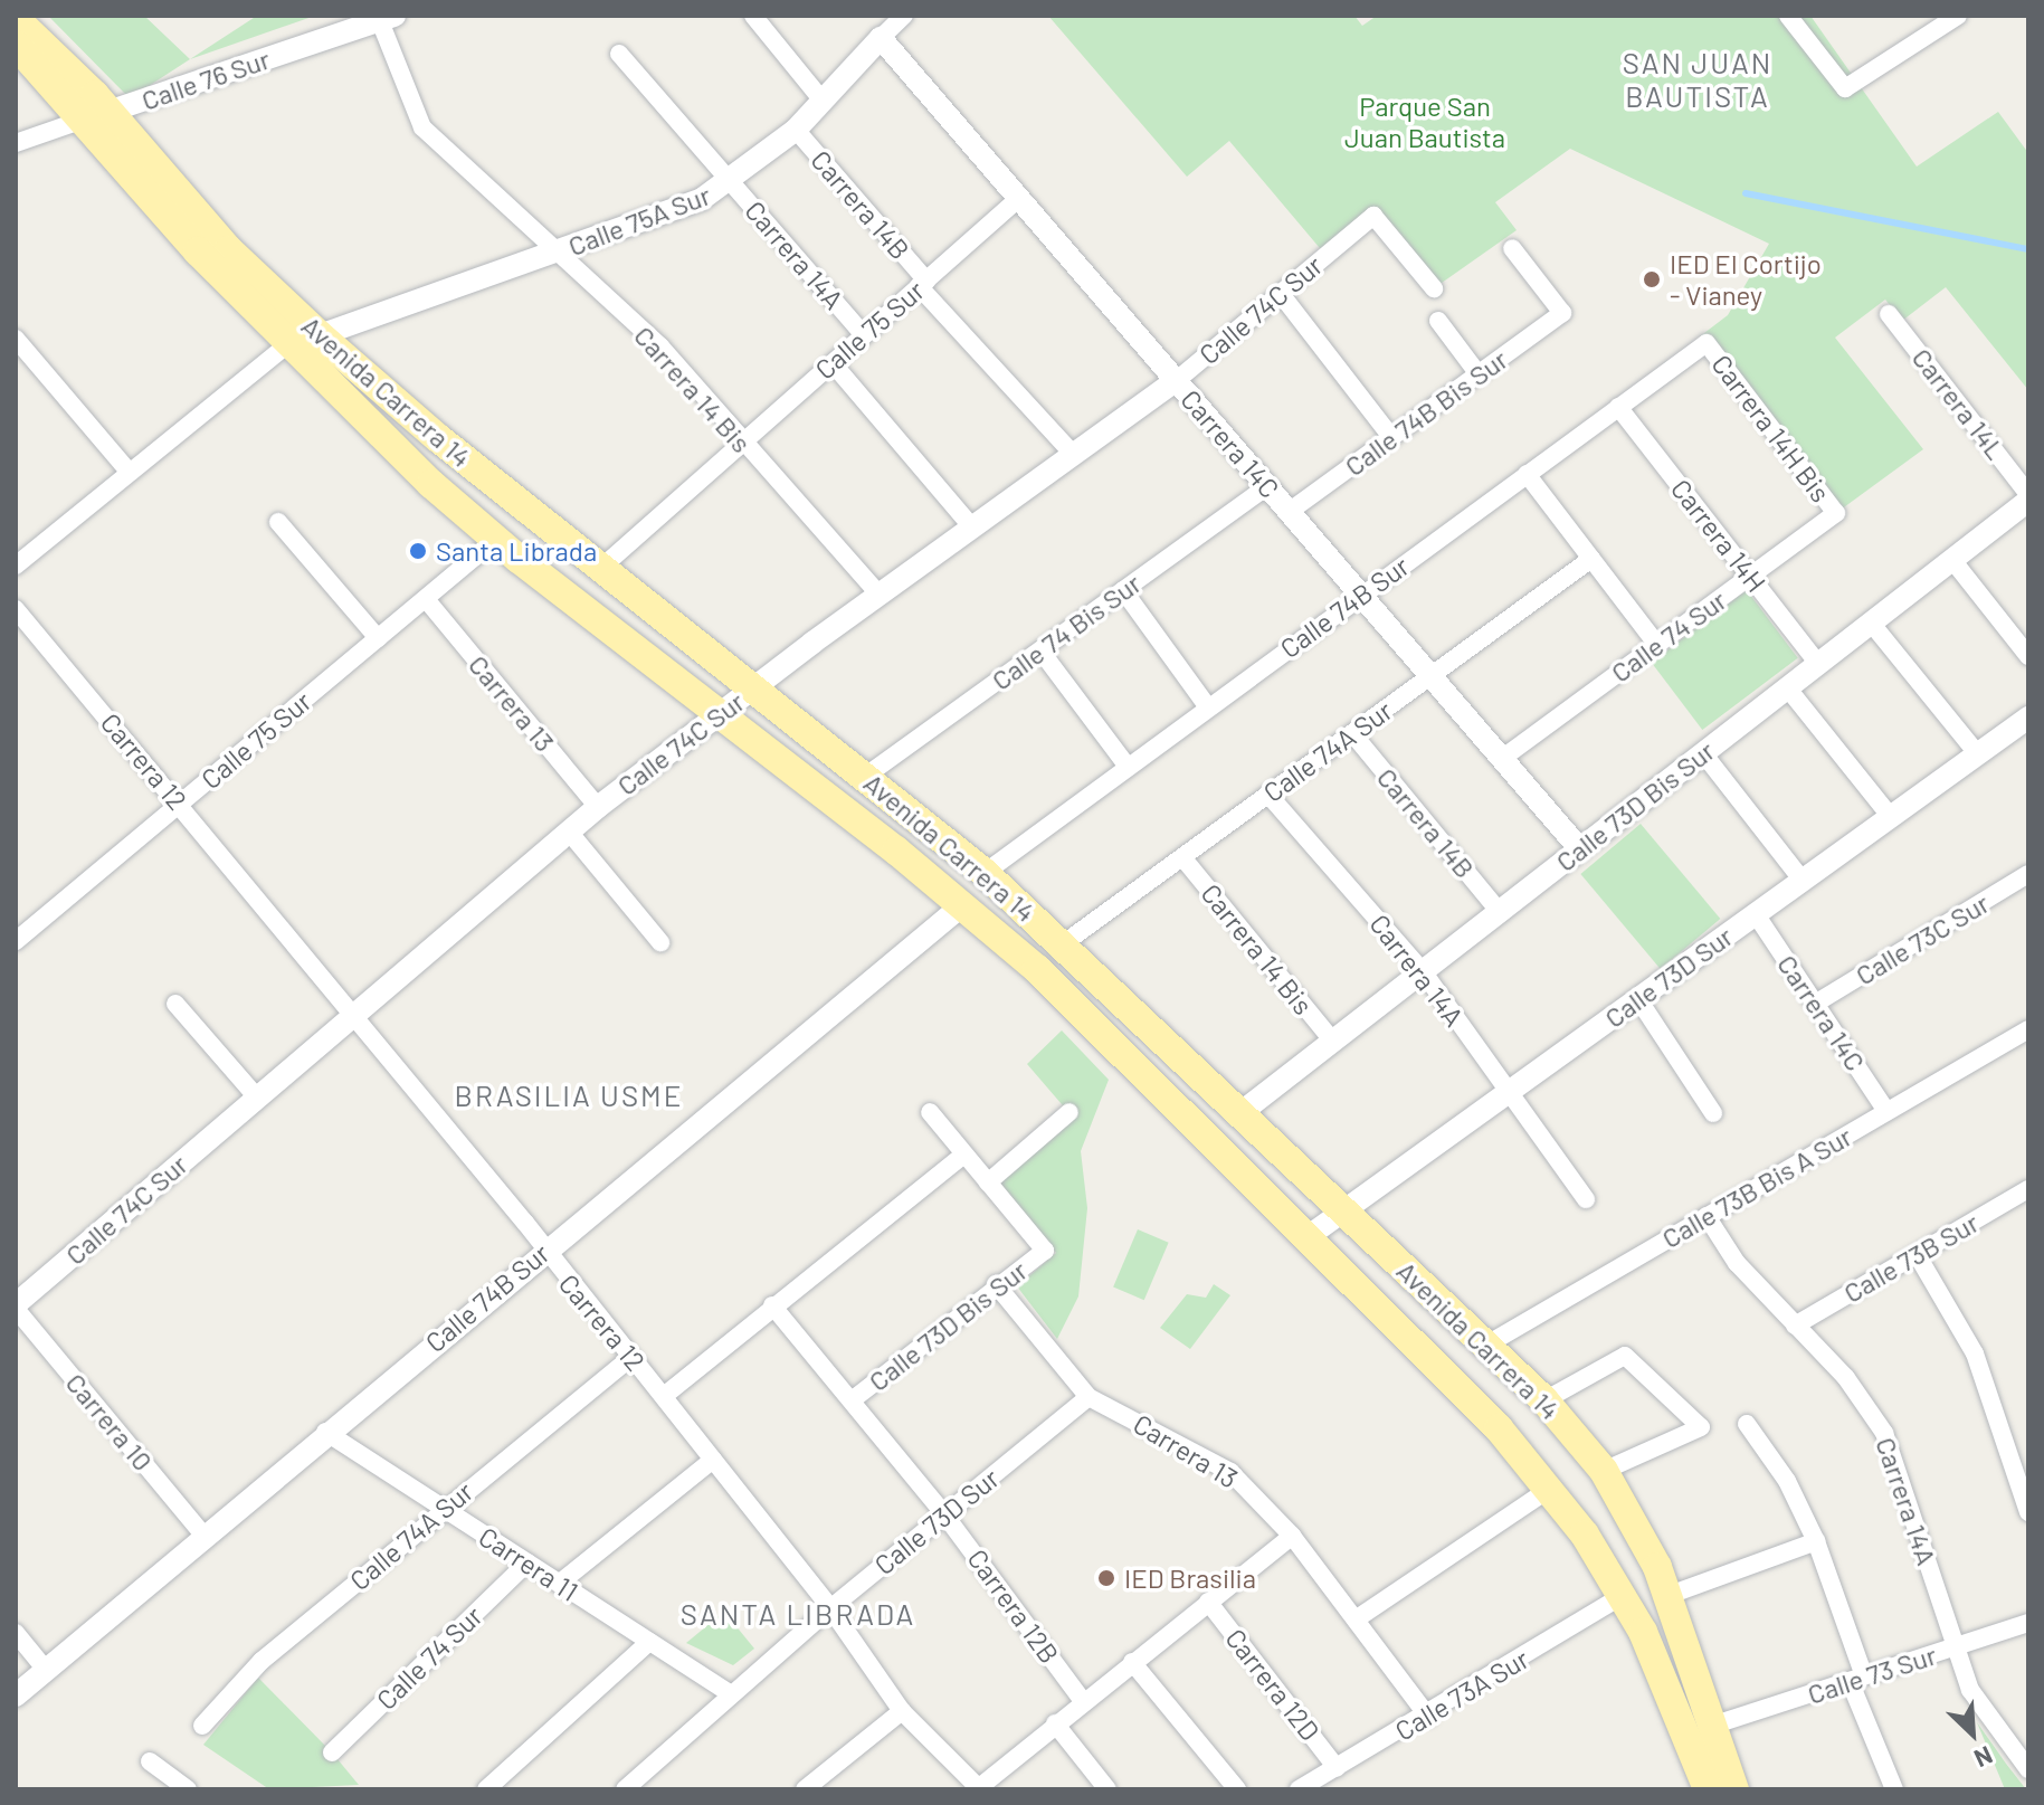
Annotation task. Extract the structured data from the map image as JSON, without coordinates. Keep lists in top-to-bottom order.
{
  "streets": {
    "main road": ["Avenida Carrera 14"],
    "street": [
      "Calle 76 Sur",
      "Carrera 14B",
      "Calle 75A Sur",
      "Carrera 14A",
      "Calle 74C Sur",
      "Calle 75 Sur",
      "Carrera 14 Bis",
      "Carrera 14L",
      "Calle 74B Bis Sur",
      "Carrera 14H Bis",
      "Carrera 14C",
      "Carrera 14H",
      "Calle 74B Sur",
      "Calle 74 Bis Sur",
      "Calle 74 Sur",
      "Carrera 13",
      "Calle 74A Sur",
      "Carrera 12",
      "Calle 73D Bis Sur",
      "Calle 73C Sur",
      "Calle 73D Sur",
      "Calle 73B Bis A Sur",
      "Calle 73B Sur",
      "Carrera 10",
      "Carrera 11",
      "Carrera 12B",
      "Calle 73 Sur",
      "Carrera 12D",
      "Calle 73A Sur"
    ]
  },
  "crossings": [
    ["Calle 76 Sur", "Carrera 14 Bis"],
    ["Calle 76 Sur", "Avenida Carrera 14"],
    ["Carrera 14B", "Calle 75A Sur"],
    ["Carrera 14B", "Calle 74C Sur"],
    ["Carrera 14B", "Calle 75 Sur"],
    ["Carrera 14B", "Calle 74A Sur"],
    ["Carrera 14B", "Calle 73D Bis Sur"],
    ["Calle 75A Sur", "Carrera 14A"],
    ["Calle 75A Sur", "Carrera 14 Bis"],
    ["Calle 75A Sur", "Avenida Carrera 14"],
    ["Calle 75A Sur", "Carrera 14C"],
    ["Carrera 14A", "Calle 75 Sur"],
    ["Carrera 14A", "Calle 74A Sur"],
    ["Carrera 14A", "Calle 73D Bis Sur"],
    ["Carrera 14A", "Calle 73D Sur"],
    ["Carrera 14A", "Calle 73B Bis A Sur"],
    ["Carrera 14A", "Calle 73B Sur"],
    ["Carrera 14A", "Calle 73 Sur"],
    ["Calle 74C Sur", "Carrera 14 Bis"],
    ["Calle 74C Sur", "Avenida Carrera 14"],
    ["Calle 74C Sur", "Carrera 14C"],
    ["Calle 74C Sur", "Carrera 13"],
    ["Calle 74C Sur", "Carrera 12"],
    ["Calle 74C Sur", "Carrera 10"],
    ["Calle 75 Sur", "Carrera 14 Bis"],
    ["Calle 75 Sur", "Avenida Carrera 14"],
    ["Calle 75 Sur", "Carrera 14C"],
    ["Calle 75 Sur", "Carrera 13"],
    ["Calle 75 Sur", "Carrera 12"],
    ["Carrera 14 Bis", "Calle 74A Sur"],
    ["Carrera 14 Bis", "Calle 73D Bis Sur"],
    ["Avenida Carrera 14", "Calle 74B Sur"],
    ["Avenida Carrera 14", "Calle 74 Bis Sur"],
    ["Avenida Carrera 14", "Calle 74A Sur"],
    ["Avenida Carrera 14", "Calle 73D Bis Sur"],
    ["Avenida Carrera 14", "Calle 73D Sur"],
    ["Avenida Carrera 14", "Calle 73B Bis A Sur"],
    ["Avenida Carrera 14", "Calle 73 Sur"],
    ["Avenida Carrera 14", "Calle 73A Sur"],
    ["Calle 74B Bis Sur", "Carrera 14C"],
    ["Carrera 14H Bis", "Calle 74B Sur"],
    ["Carrera 14H Bis", "Calle 74 Sur"],
    ["Carrera 14C", "Calle 74B Sur"],
    ["Carrera 14C", "Calle 74 Bis Sur"],
    ["Carrera 14C", "Calle 74 Sur"],
    ["Carrera 14C", "Calle 74A Sur"],
    ["Carrera 14C", "Calle 73D Bis Sur"],
    ["Carrera 14C", "Calle 73C Sur"],
    ["Carrera 14C", "Calle 73D Sur"],
    ["Carrera 14C", "Calle 73B Bis A Sur"],
    ["Carrera 14H", "Calle 74B Sur"],
    ["Carrera 14H", "Calle 74 Sur"],
    ["Carrera 14H", "Calle 73D Bis Sur"],
    ["Calle 74B Sur", "Carrera 12"],
    ["Calle 74B Sur", "Carrera 10"],
    ["Calle 74B Sur", "Carrera 11"],
    ["Calle 74 Sur", "Carrera 11"],
    ["Carrera 13", "Calle 73D Bis Sur"],
    ["Carrera 13", "Calle 73D Sur"],
    ["Carrera 13", "Calle 73A Sur"],
    ["Calle 74A Sur", "Carrera 12"],
    ["Calle 74A Sur", "Carrera 11"],
    ["Carrera 12", "Calle 73D Sur"],
    ["Calle 73D Bis Sur", "Carrera 12B"],
    ["Calle 73D Sur", "Carrera 11"],
    ["Calle 73D Sur", "Carrera 12B"],
    ["Carrera 12D", "Calle 73A Sur"]
  ],
  "districts": ["SAN JUAN BAUTISTA", "BRASILIA USME", "SANTA LIBRADA"],
  "parks": ["Parque San Juan Bautista"],
  "places": ["IED El Cortijo - Vianey", "Santa Librada", "IED Brasilia"],
  "north": "bottom right"
}
